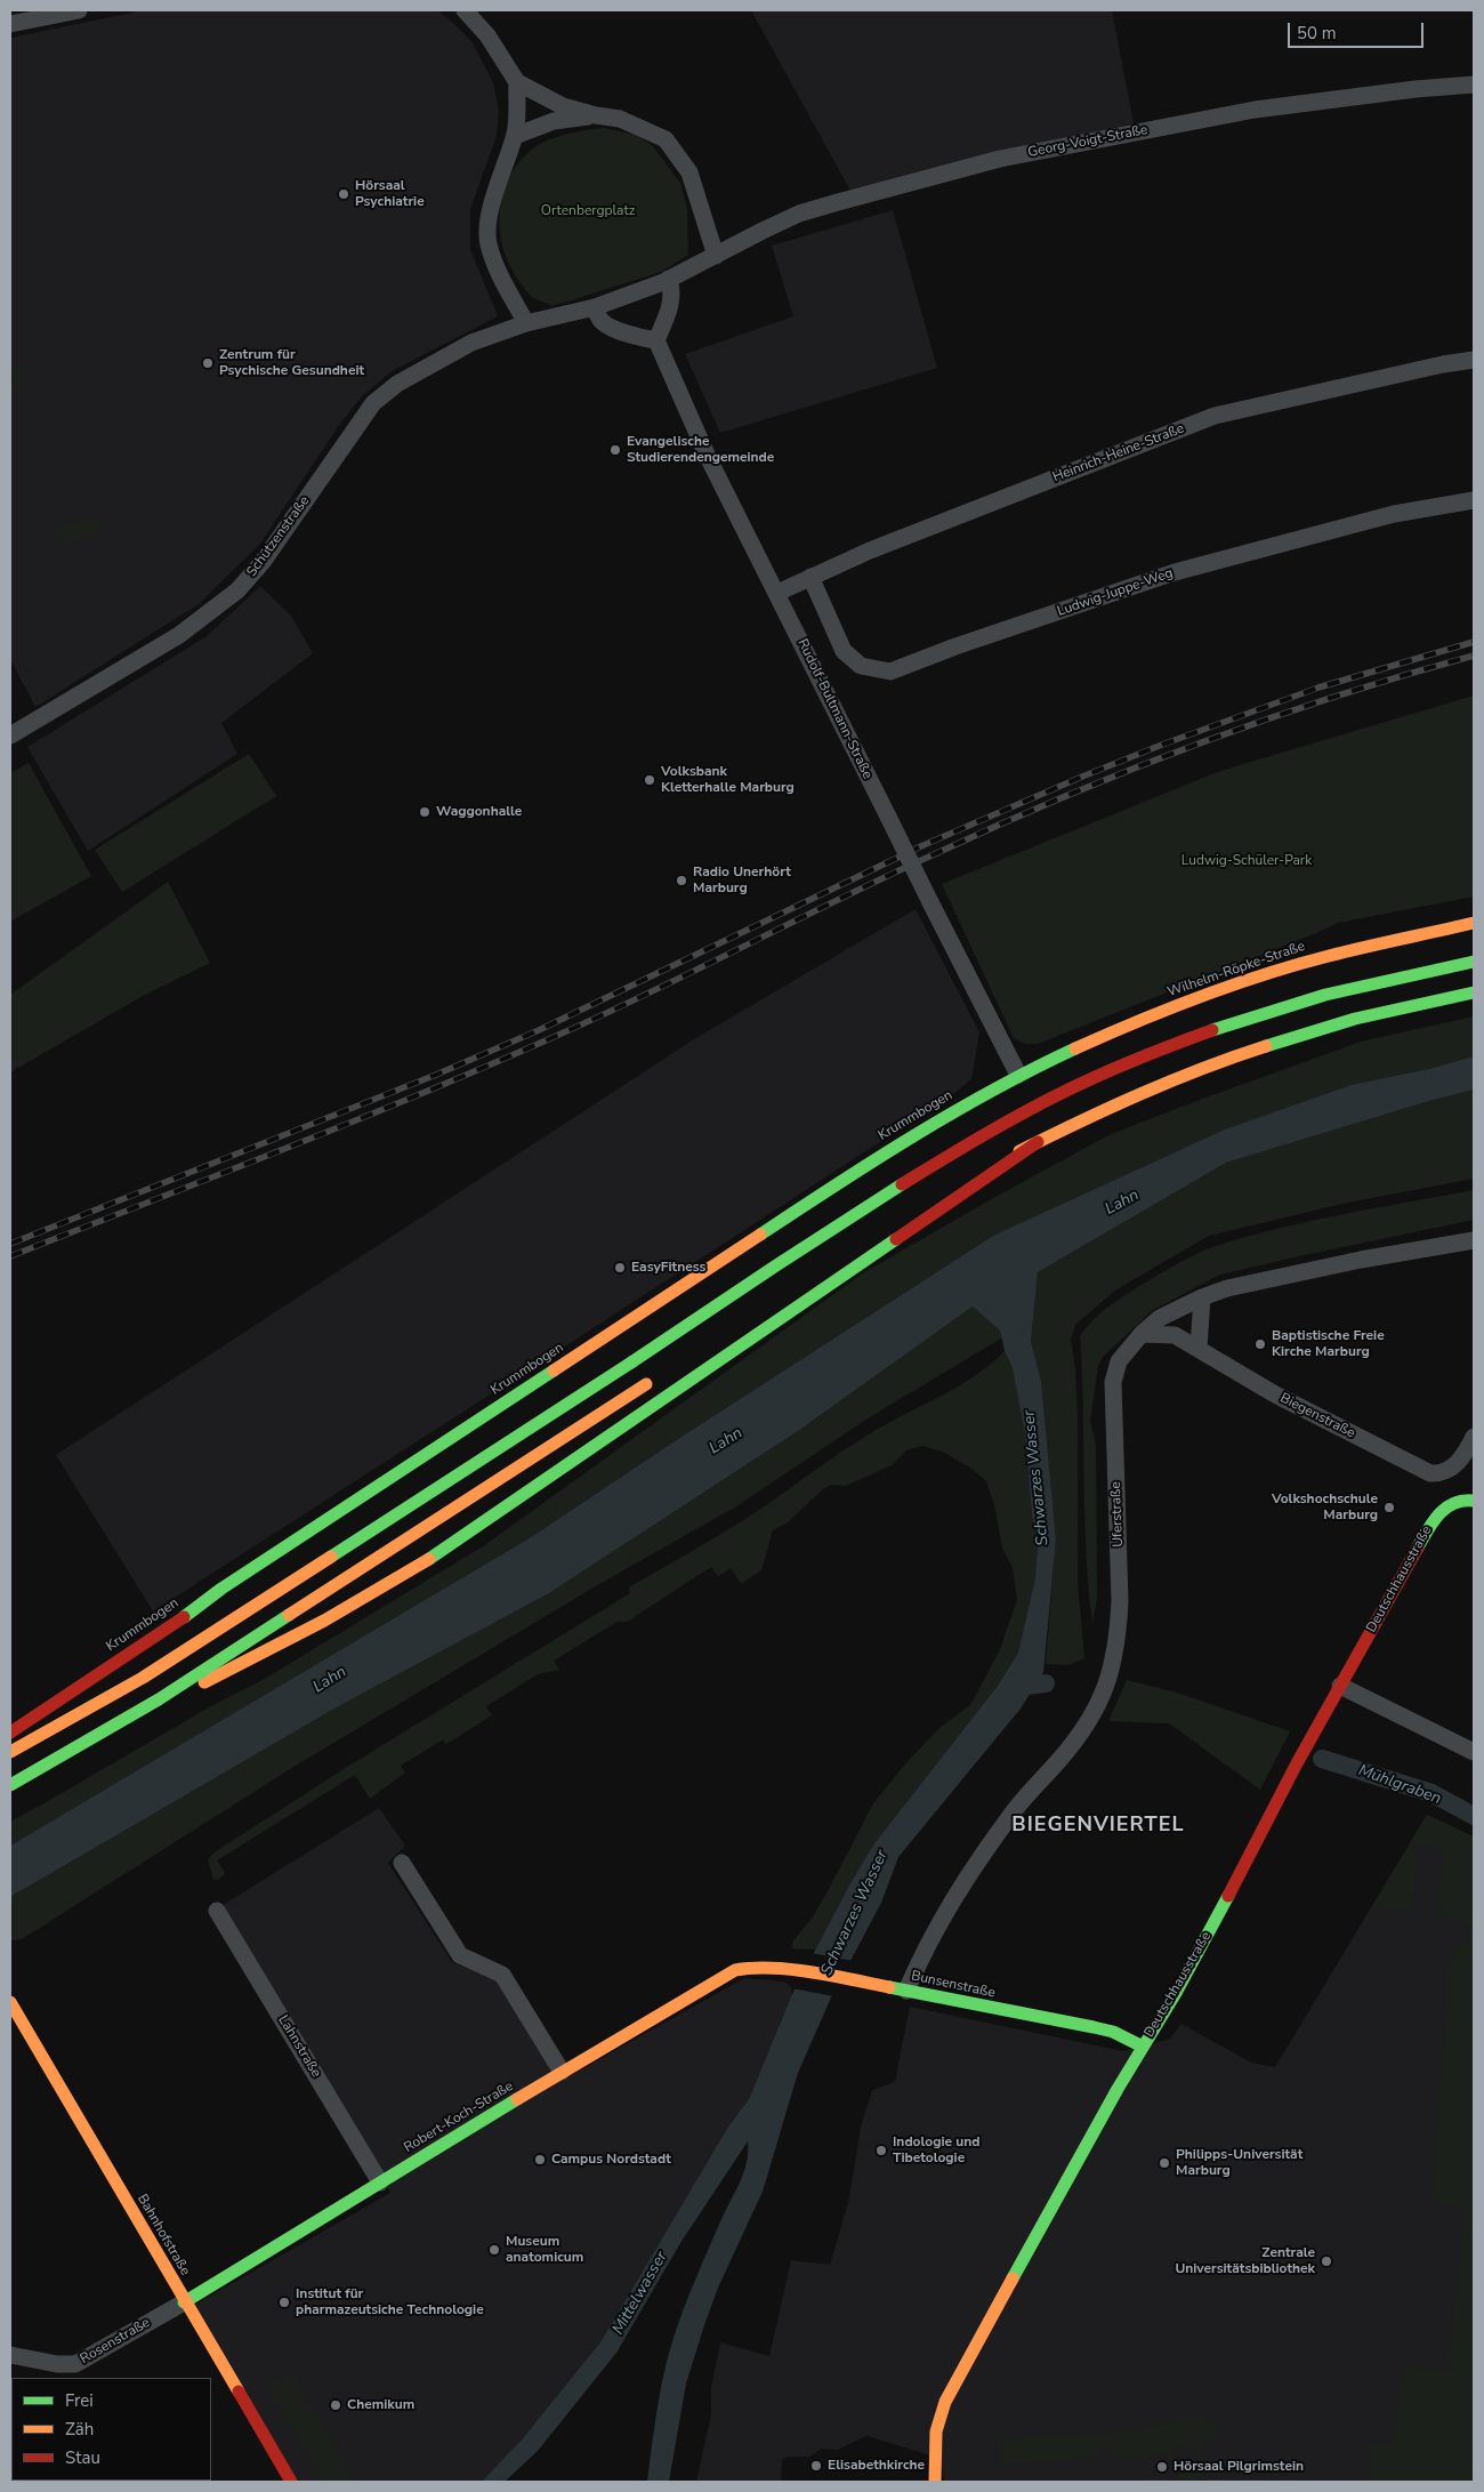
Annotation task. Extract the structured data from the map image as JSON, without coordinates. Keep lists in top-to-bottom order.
{
  "streets": {
    "main road": [
      "Wilhelm-Röpke-Straße",
      "Krummbogen",
      "Deutschhausstraße",
      "Bunsenstraße",
      "Robert-Koch-Straße",
      "Bahnhofstraße"
    ],
    "street": [
      "Georg-Voigt-Straße",
      "Heinrich-Heine-Straße",
      "Schützenstraße",
      "Ludwig-Juppe-Weg",
      "Rudolf-Bultmann-Straße",
      "Biegenstraße",
      "Uferstraße",
      "Lahnstraße",
      "Rosenstraße"
    ]
  },
  "crossings": [
    ["Heinrich-Heine-Straße", "Ludwig-Juppe-Weg"],
    ["Heinrich-Heine-Straße", "Rudolf-Bultmann-Straße"],
    ["Rudolf-Bultmann-Straße", "Wilhelm-Röpke-Straße"],
    ["Rudolf-Bultmann-Straße", "Krummbogen"],
    ["Wilhelm-Röpke-Straße", "Krummbogen"],
    ["Biegenstraße", "Uferstraße"],
    ["Uferstraße", "Bunsenstraße"],
    ["Deutschhausstraße", "Bunsenstraße"],
    ["Bunsenstraße", "Robert-Koch-Straße"],
    ["Lahnstraße", "Robert-Koch-Straße"],
    ["Robert-Koch-Straße", "Bahnhofstraße"],
    ["Robert-Koch-Straße", "Rosenstraße"],
    ["Bahnhofstraße", "Rosenstraße"]
  ],
  "districts": ["BIEGENVIERTEL"],
  "water": [
    "Lahn",
    "Schwarzes Wasser",
    "Mühlgraben",
    "Mittelwasser"
  ],
  "parks": ["Ortenbergplatz", "Ludwig-Schüler-Park"],
  "places": [
    "Hörsaal Psychiatrie",
    "Zentrum für Psychische Gesundheit",
    "Evangelische Studierendengemeinde",
    "Volksbank Kletterhalle Marburg",
    "Waggonhalle",
    "Radio Unerhört Marburg",
    "EasyFitness",
    "Baptistische Freie Kirche Marburg",
    "Volkshochschule Marburg",
    "Indologie und Tibetologie",
    "Campus Nordstadt",
    "Philipps-Universität Marburg",
    "Museum anatomicum",
    "Zentrale Universitätsbibliothek",
    "Institut für pharmazeutsiche Technologie",
    "Chemikum",
    "Elisabethkirche",
    "Hörsaal Pilgrimstein"
  ],
  "legend": ["Frei", "Zäh", "Stau"],
  "scale_bar": "50 m"
}
